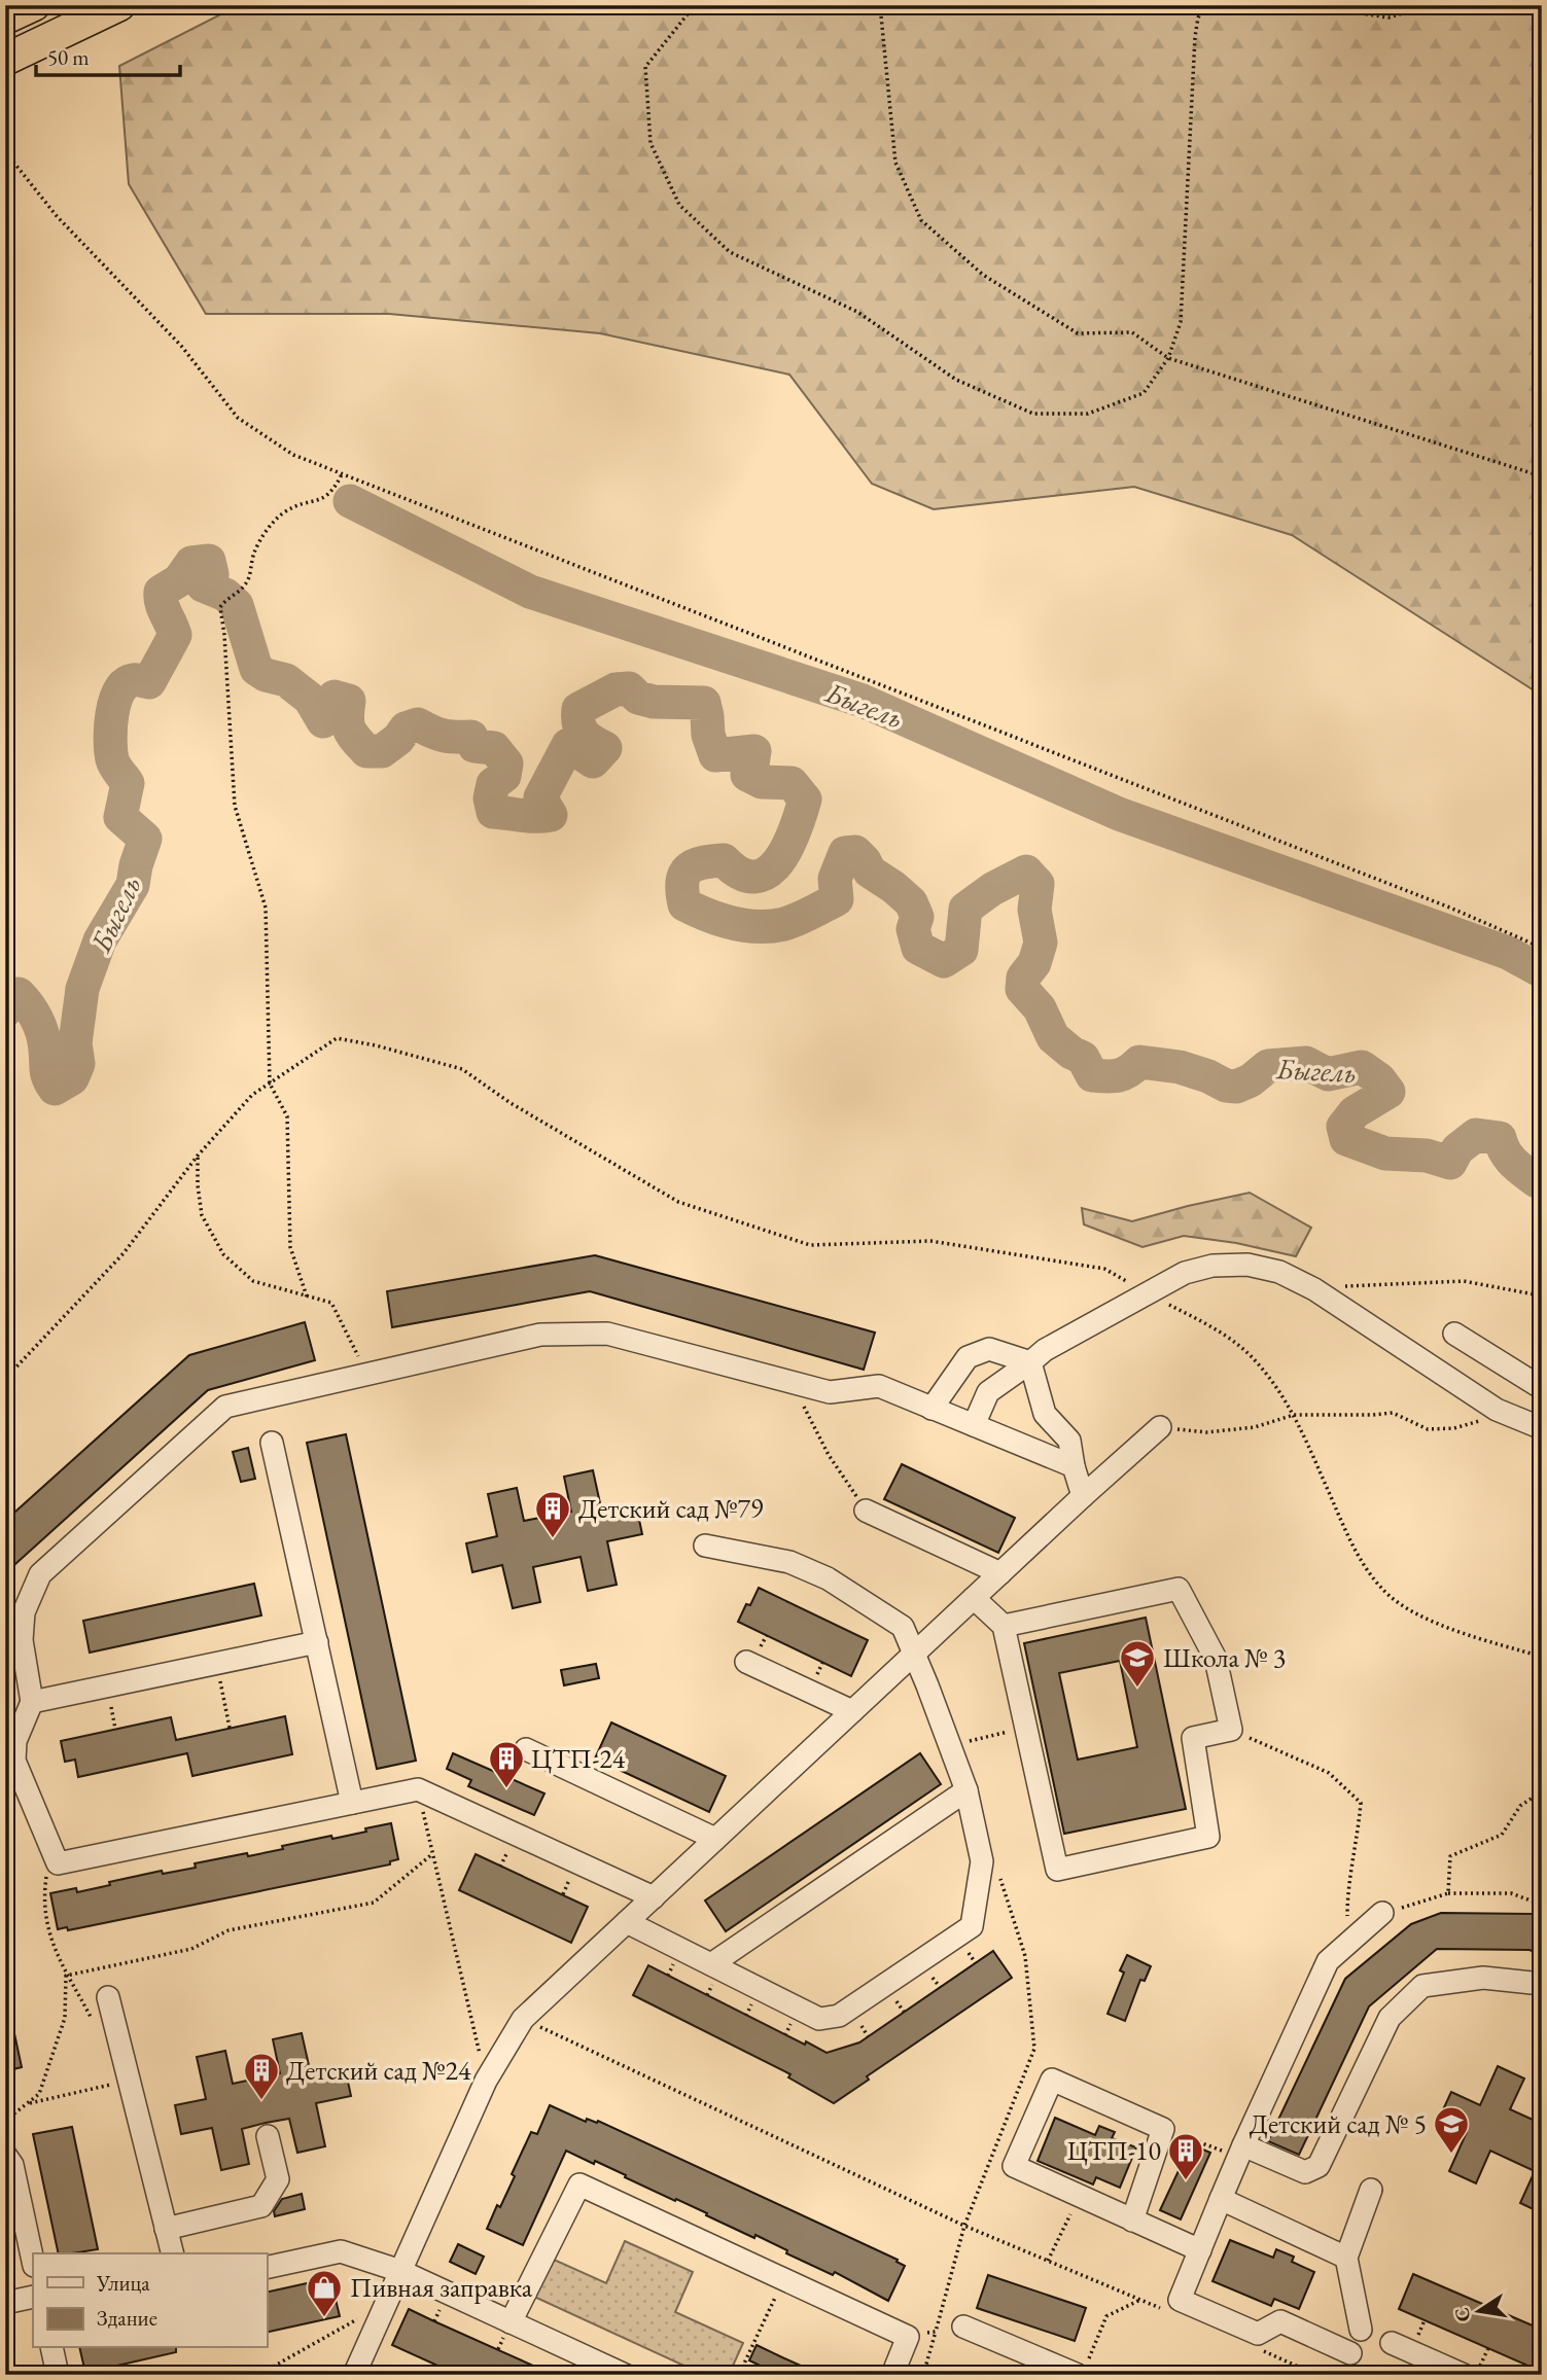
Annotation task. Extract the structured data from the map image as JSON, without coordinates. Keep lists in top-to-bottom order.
{
  "water": ["Быгель"],
  "places": {
    "building": [
      "Детский сад №79",
      "ЦТП-24",
      "Детский сад №24",
      "ЦТП-10"
    ],
    "school or university": ["Школа № 3", "Детский сад № 5"],
    "shop": ["Пивная заправка"]
  },
  "legend": ["Улица", "Здание"],
  "scale_bar": "50 m",
  "north": "left"
}
